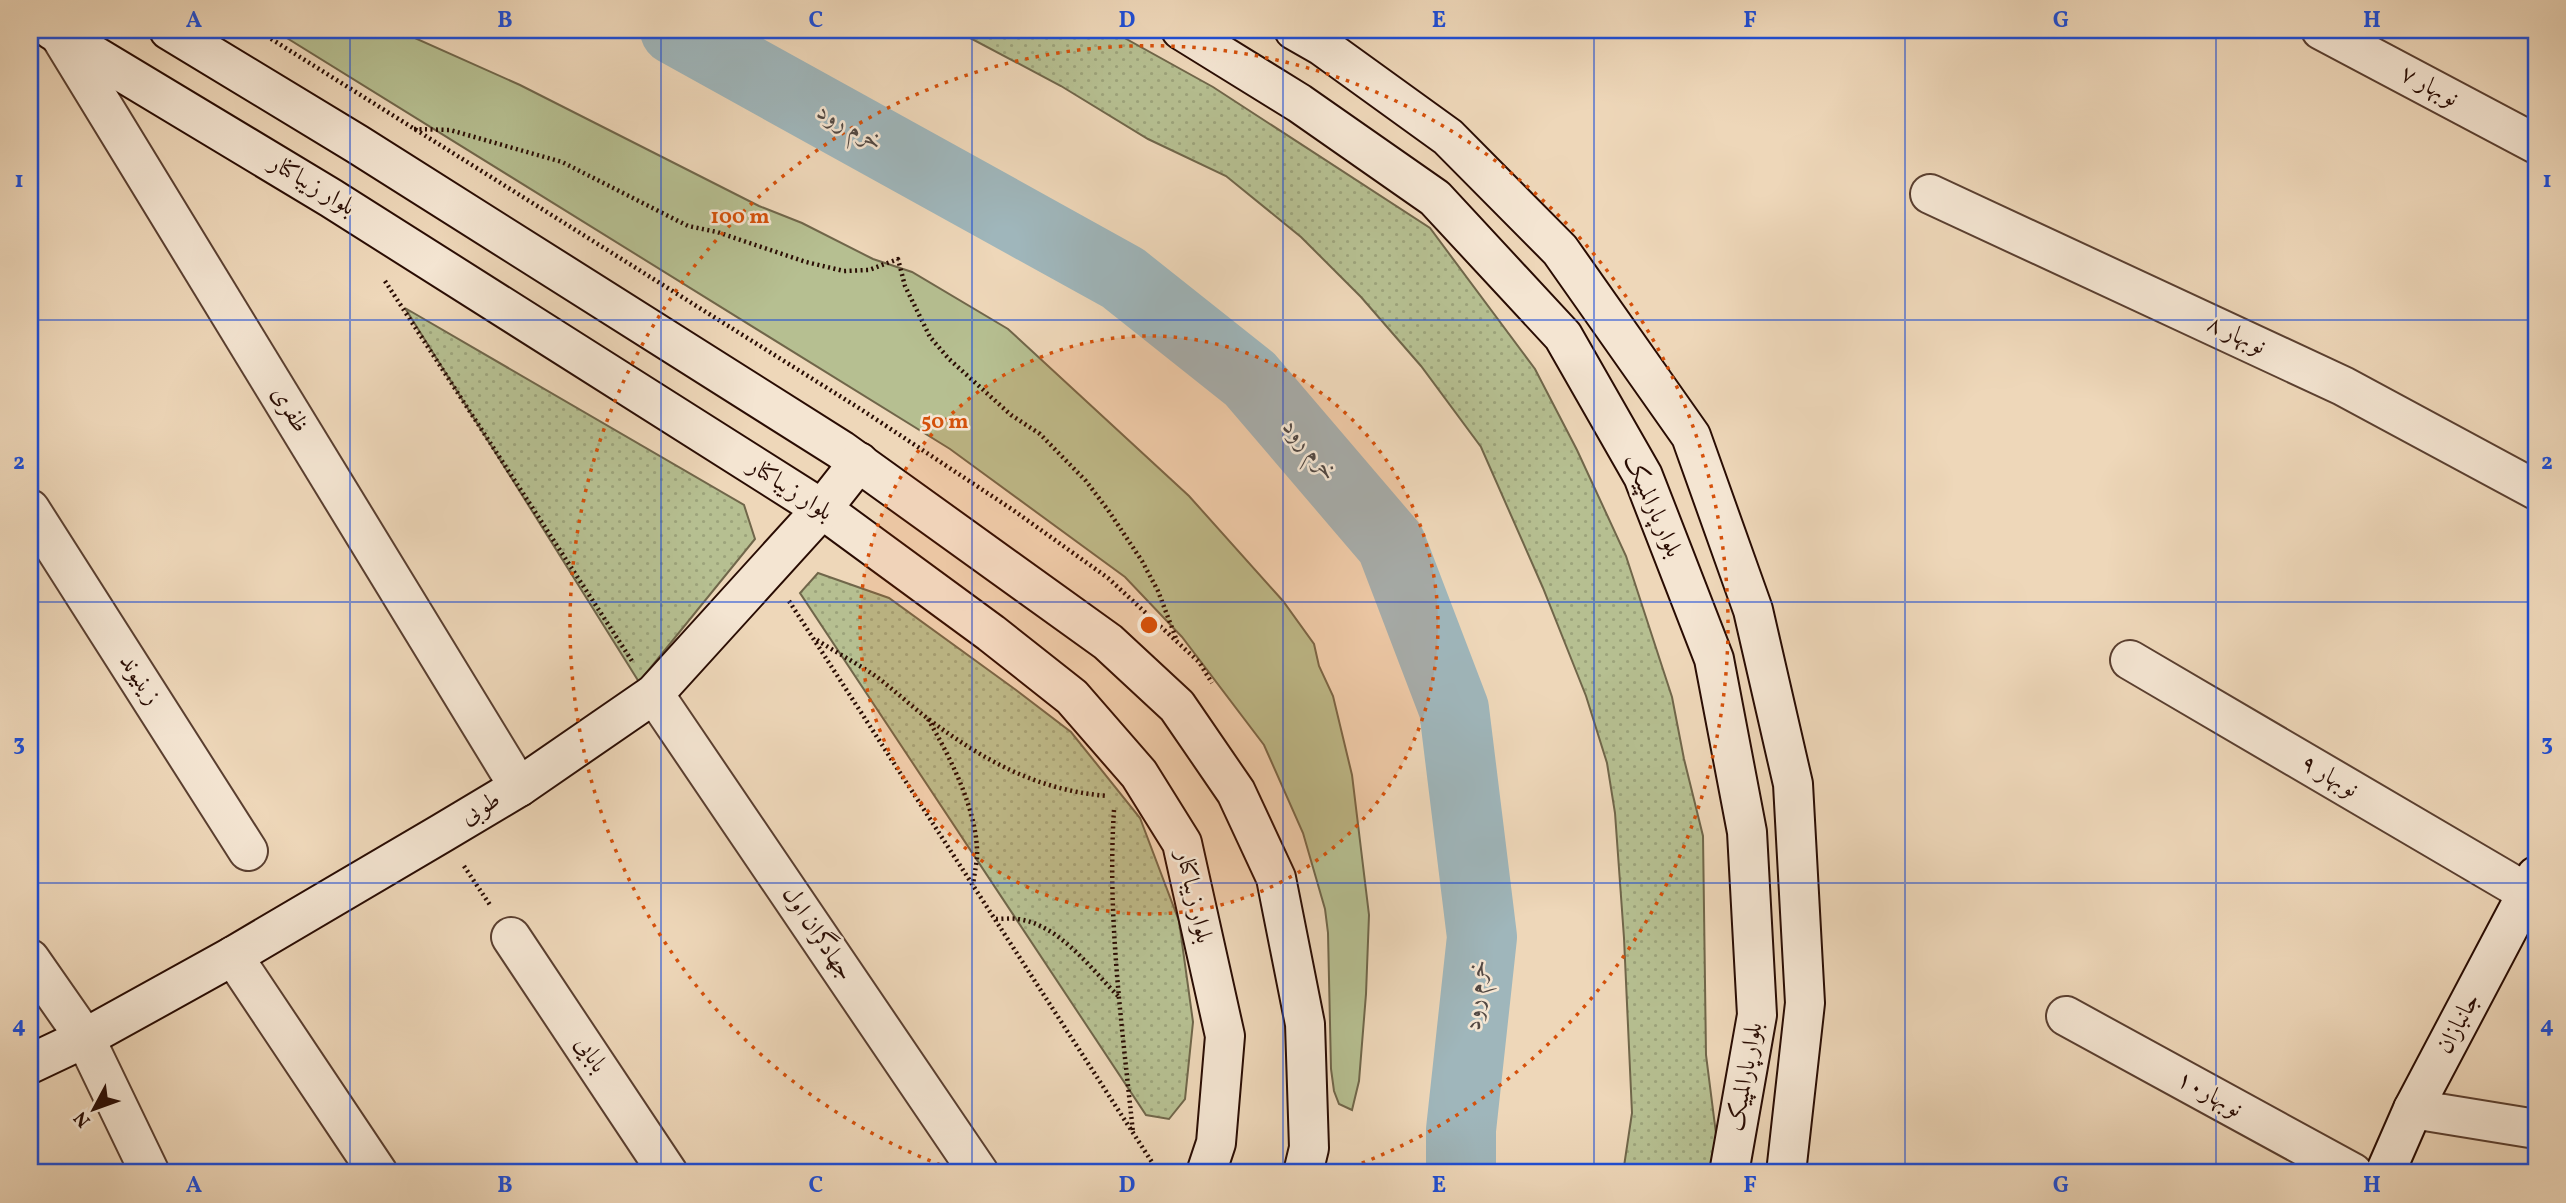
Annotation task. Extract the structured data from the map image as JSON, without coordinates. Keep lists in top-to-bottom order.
{
  "streets": {
    "street": [
      "نوبهار ۷",
      "بلوار زیباکنار",
      "نوبهار ۸",
      "ظفری",
      "بلوار پارالمپیک",
      "زینیوند",
      "نوبهار ۹",
      "طوبی",
      "جهادگران اول",
      "جانبازان",
      "بابایی",
      "نوبهار۱۰"
    ]
  },
  "crossings": [
    ["بلوار زیباکنار", "ظفری"],
    ["بلوار زیباکنار", "طوبی"],
    ["ظفری", "طوبی"],
    ["نوبهار ۹", "جانبازان"],
    ["طوبی", "جهادگران اول"]
  ],
  "water": ["خرم رود"],
  "north": "bottom left",
  "grid": {
    "columns": [
      "A",
      "B",
      "C",
      "D",
      "E",
      "F",
      "G",
      "H"
    ],
    "rows": [
      "1",
      "2",
      "3",
      "4"
    ]
  },
  "rings": ["100 m", "50 m"]
}
